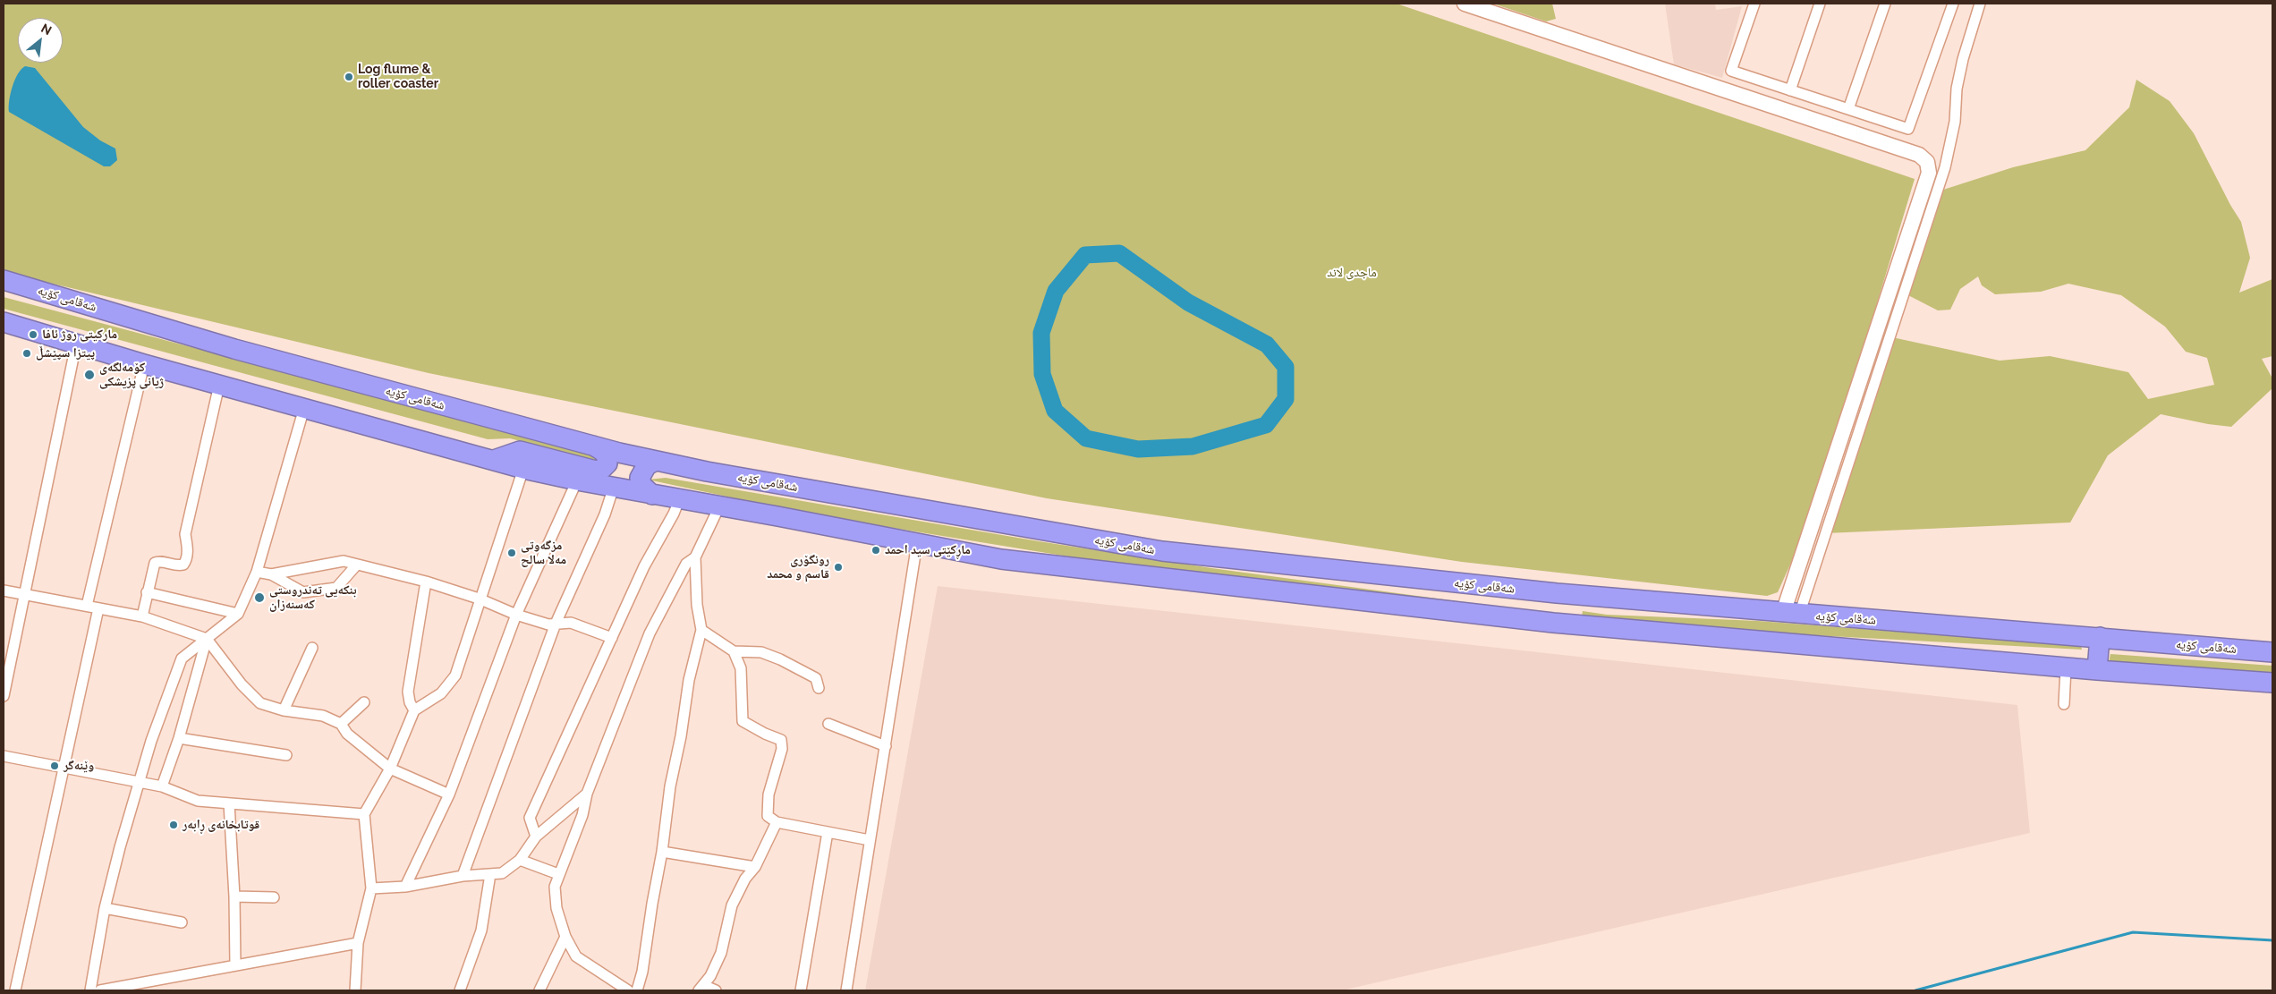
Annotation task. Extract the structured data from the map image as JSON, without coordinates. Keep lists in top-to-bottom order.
{
  "streets": {
    "highway": ["شەقامی کۆیە"]
  },
  "parks": ["ماجدی لاند"],
  "places": [
    "Log flume & roller coaster",
    "ماركيتى روژ ئافا",
    "پیتزا سپێشڵ",
    "کۆمەلگەی ژیانی پزیشکی",
    "ماڕکێتی سید احمد",
    "مزگەوتی مەلا سالح",
    "رونگۆری قاسم و محمد",
    "بنکەیی تەندروستی کەسنەزان",
    "وێنەگر",
    "قوتابخانەی ڕابەر"
  ],
  "north": "top right"
}
